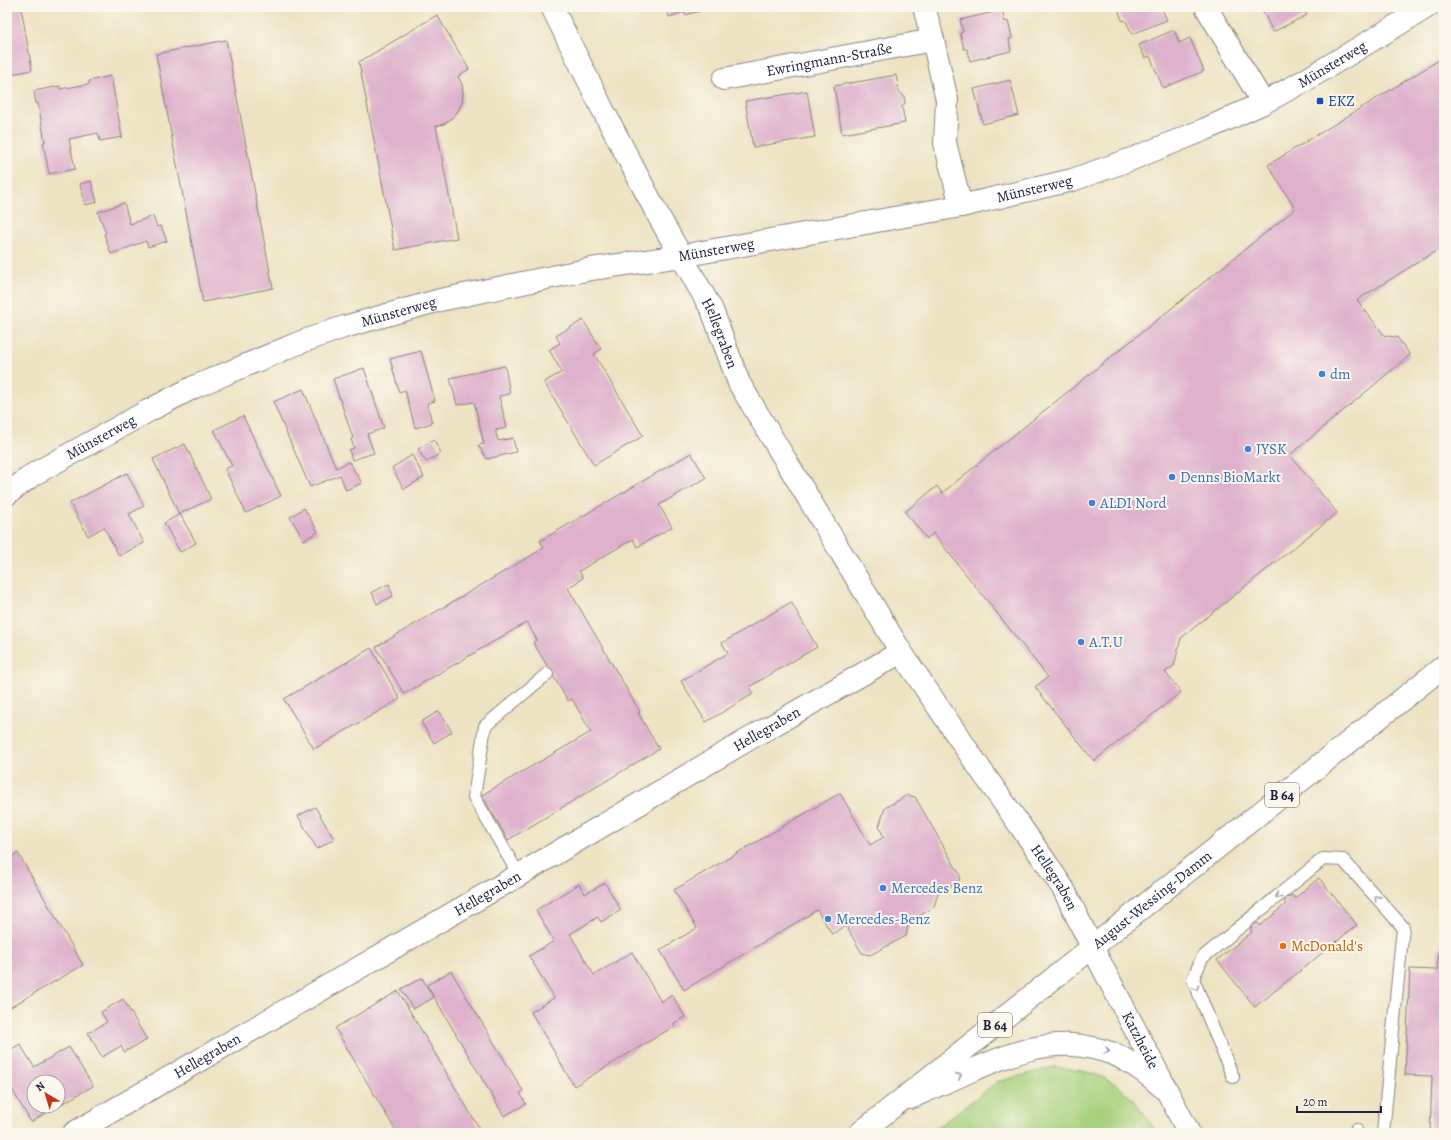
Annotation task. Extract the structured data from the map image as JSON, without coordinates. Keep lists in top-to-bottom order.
{
  "streets": {
    "street": [
      "Ewringmann-Straße",
      "Münsterweg",
      "Hellegraben",
      "B 64",
      "August-Wessing-Damm",
      "Katzheide"
    ]
  },
  "crossings": [
    ["Münsterweg", "Hellegraben"],
    ["Hellegraben", "August-Wessing-Damm"],
    ["Hellegraben", "Katzheide"],
    ["August-Wessing-Damm", "Katzheide"]
  ],
  "places": {
    "transit": ["EKZ"],
    "other": [
      "dm",
      "JYSK",
      "Denns BioMarkt",
      "ALDI Nord",
      "A.T.U",
      "Mercedes Benz",
      "Mercedes-Benz",
      "McDonald's"
    ]
  },
  "scale_bar": "20 m",
  "north": "top left"
}
